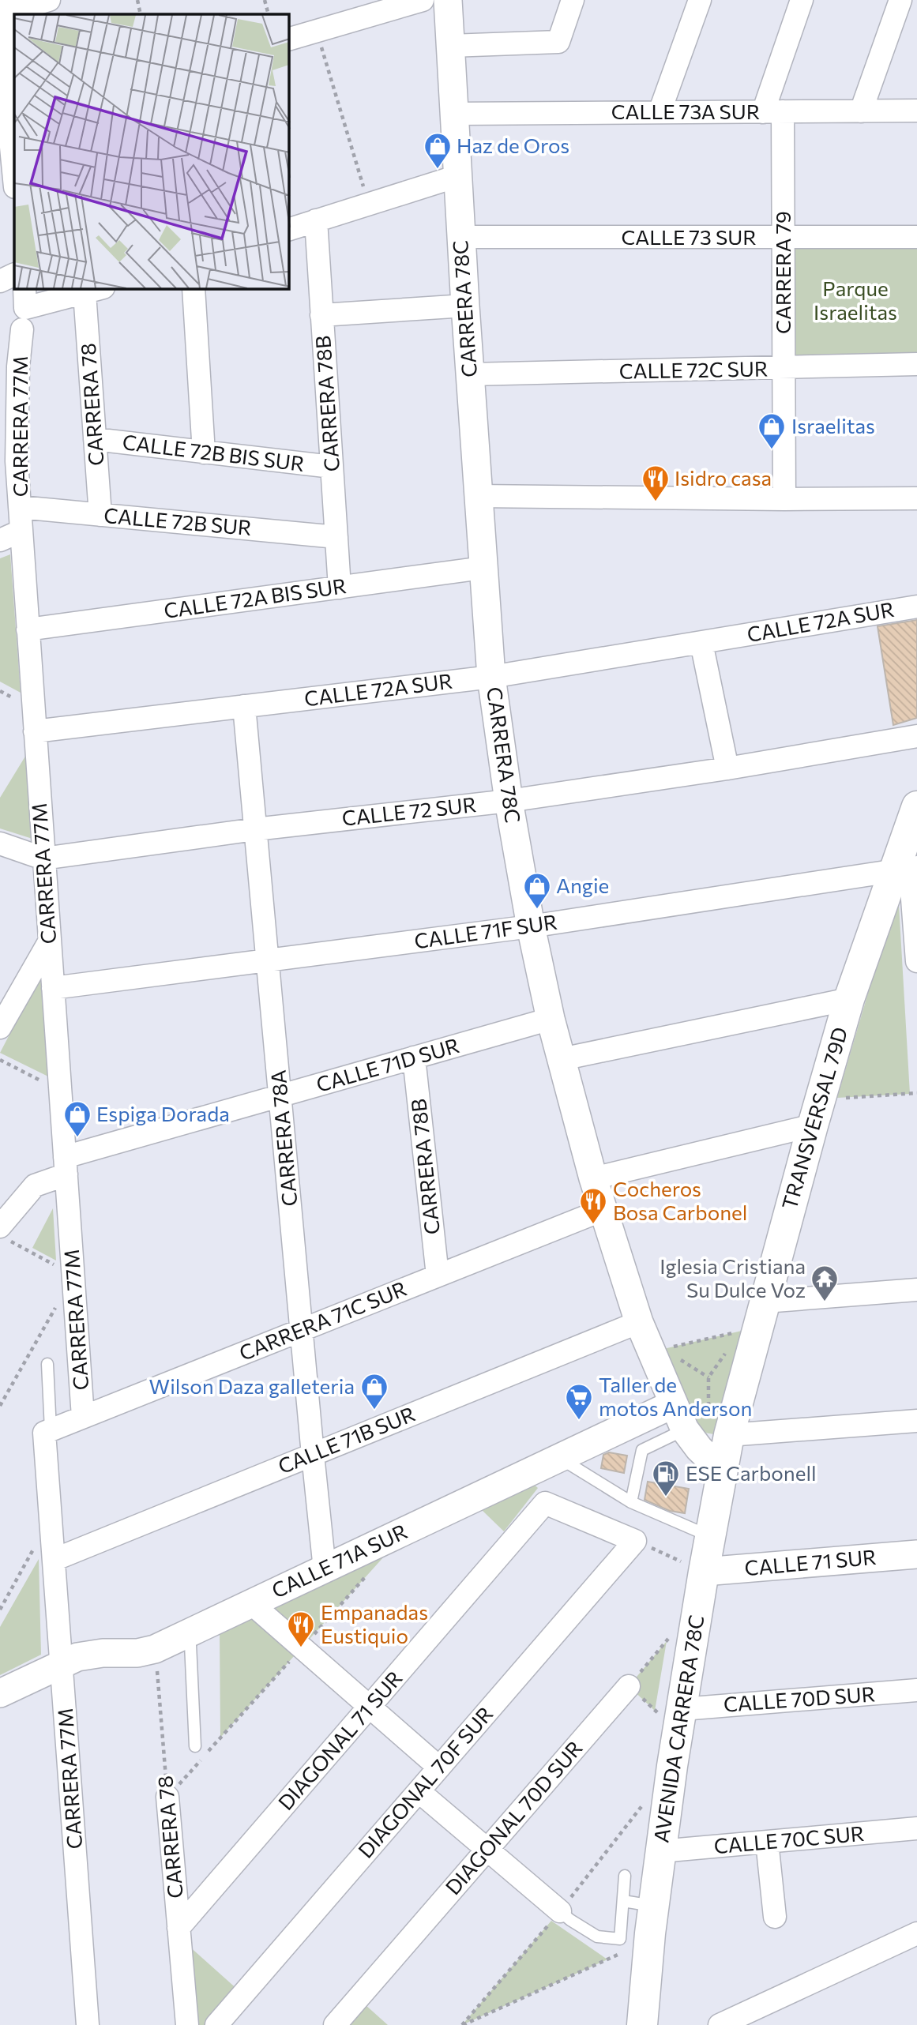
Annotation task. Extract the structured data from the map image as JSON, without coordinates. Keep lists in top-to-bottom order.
{
  "streets": {
    "main road": ["TRANSVERSAL 79D", "AVENIDA CARRERA 78C"],
    "street": [
      "CALLE 73A SUR",
      "CALLE 73 SUR",
      "CARRERA 79",
      "CARRERA 78C",
      "CALLE 72C SUR",
      "CARRERA 78B",
      "CARRERA 78",
      "CARRERA 77M",
      "CALLE 72B BIS SUR",
      "CALLE 72B SUR",
      "CALLE 72A BIS SUR",
      "CALLE 72A SUR",
      "CALLE 72 SUR",
      "CALLE 71F SUR",
      "CALLE 71D SUR",
      "CARRERA 78A",
      "CARRERA 71C SUR",
      "CALLE 71B SUR",
      "CALLE 71A SUR",
      "CALLE 71 SUR",
      "CALLE 70D SUR",
      "DIAGONAL 71 SUR",
      "DIAGONAL 70F SUR",
      "DIAGONAL 70D SUR",
      "CALLE 70C SUR"
    ]
  },
  "crossings": [
    ["CALLE 73A SUR", "CARRERA 79"],
    ["CALLE 73A SUR", "CARRERA 78C"],
    ["CALLE 73 SUR", "CARRERA 79"],
    ["CALLE 73 SUR", "CARRERA 78C"],
    ["CARRERA 79", "CALLE 72C SUR"],
    ["CARRERA 78C", "CALLE 72C SUR"],
    ["CARRERA 78C", "CALLE 72A BIS SUR"],
    ["CARRERA 78C", "CALLE 72A SUR"],
    ["CARRERA 78C", "CALLE 72 SUR"],
    ["CARRERA 78C", "CALLE 71F SUR"],
    ["CARRERA 78C", "CALLE 71D SUR"],
    ["CARRERA 78C", "CARRERA 71C SUR"],
    ["CARRERA 78C", "CALLE 71B SUR"],
    ["CARRERA 78C", "CALLE 71A SUR"],
    ["CARRERA 78C", "AVENIDA CARRERA 78C"],
    ["CARRERA 78B", "CALLE 72B BIS SUR"],
    ["CARRERA 78B", "CALLE 72B SUR"],
    ["CARRERA 78B", "CALLE 72A BIS SUR"],
    ["CARRERA 78B", "CALLE 71D SUR"],
    ["CARRERA 78B", "CARRERA 71C SUR"],
    ["CARRERA 78", "CALLE 72B BIS SUR"],
    ["CARRERA 78", "CALLE 72B SUR"],
    ["CARRERA 78", "CALLE 71A SUR"],
    ["CARRERA 78", "DIAGONAL 71 SUR"],
    ["CARRERA 77M", "CALLE 72B SUR"],
    ["CARRERA 77M", "CALLE 72A BIS SUR"],
    ["CARRERA 77M", "CALLE 72A SUR"],
    ["CARRERA 77M", "CALLE 72 SUR"],
    ["CARRERA 77M", "CALLE 71F SUR"],
    ["CARRERA 77M", "CALLE 71D SUR"],
    ["CARRERA 77M", "CARRERA 71C SUR"],
    ["CARRERA 77M", "CALLE 71B SUR"],
    ["CARRERA 77M", "CALLE 71A SUR"],
    ["CALLE 72A SUR", "CARRERA 78A"],
    ["CALLE 72 SUR", "CARRERA 78A"],
    ["CALLE 71F SUR", "TRANSVERSAL 79D"],
    ["CALLE 71F SUR", "CARRERA 78A"],
    ["CALLE 71D SUR", "CARRERA 78A"],
    ["TRANSVERSAL 79D", "AVENIDA CARRERA 78C"],
    ["CARRERA 78A", "CARRERA 71C SUR"],
    ["CARRERA 78A", "CALLE 71B SUR"],
    ["CARRERA 78A", "CALLE 71A SUR"],
    ["CALLE 71 SUR", "AVENIDA CARRERA 78C"],
    ["CALLE 70D SUR", "AVENIDA CARRERA 78C"],
    ["AVENIDA CARRERA 78C", "CALLE 70C SUR"],
    ["DIAGONAL 71 SUR", "DIAGONAL 70F SUR"]
  ],
  "parks": ["Parque Israelitas"],
  "places": {
    "shop": [
      "Haz de Oros",
      "Israelitas",
      "Angie",
      "Espiga Dorada",
      "Wilson Daza galleteria"
    ],
    "restaurant": ["Isidro casa", "Cocheros Bosa Carbonel", "Empanadas Eustiquio"],
    "temple": ["Iglesia Cristiana Su Dulce Voz"],
    "supermarket": ["Taller de motos Anderson"],
    "fuel station": ["ESE Carbonell"]
  }
}
